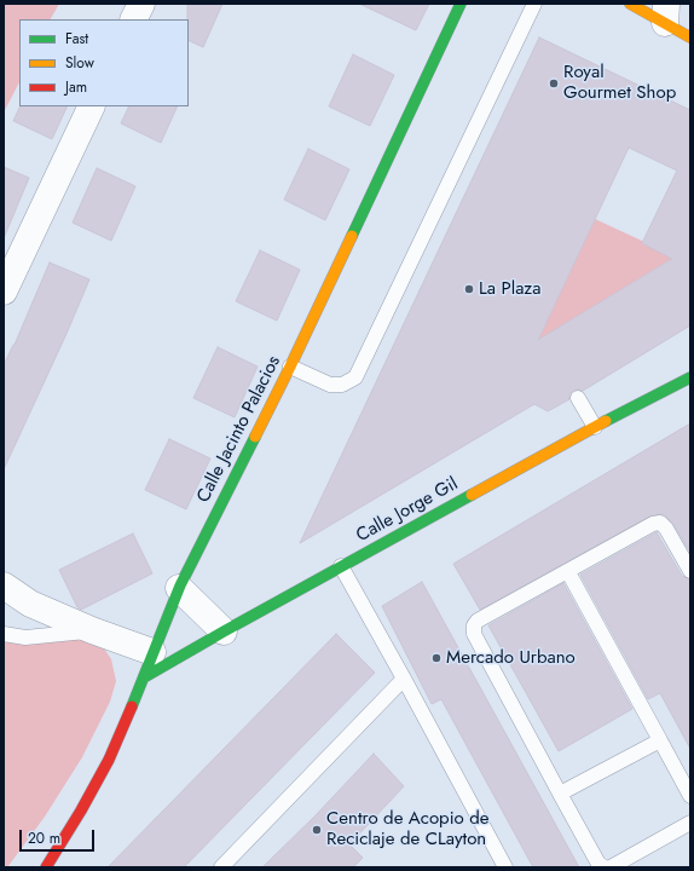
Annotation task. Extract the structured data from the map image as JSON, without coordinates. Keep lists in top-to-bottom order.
{
  "streets": {
    "street": ["Calle Jacinto Palacios", "Calle Jorge Gil"]
  },
  "crossings": [
    ["Calle Jacinto Palacios", "Calle Jorge Gil"]
  ],
  "places": [
    "Royal Gourmet Shop",
    "La Plaza",
    "Mercado Urbano",
    "Centro de Acopio de Reciclaje de CLayton"
  ],
  "legend": ["Fast", "Slow", "Jam"],
  "scale_bar": "20 m"
}
